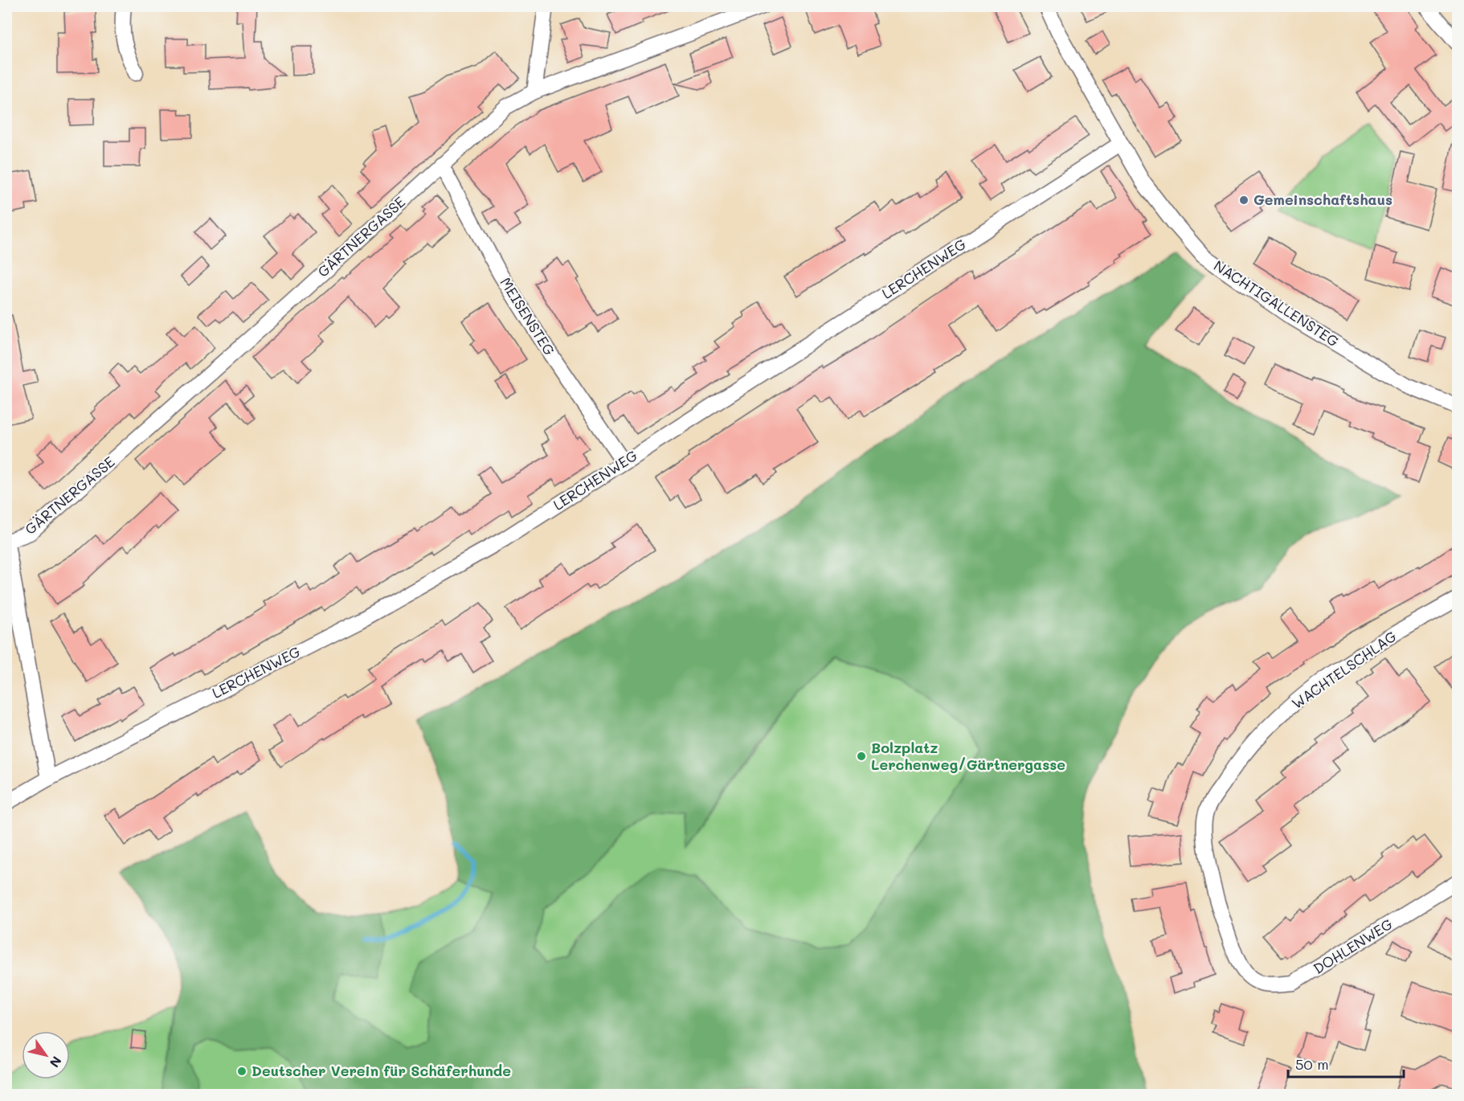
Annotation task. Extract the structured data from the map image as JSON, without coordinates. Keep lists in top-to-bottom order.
{
  "streets": {
    "street": [
      "GÄRTNERGASSE",
      "LERCHENWEG",
      "NACHTIGALLENSTEG",
      "MEISENSTEG",
      "WACHTELSCHLAG",
      "DOHLENWEG"
    ]
  },
  "crossings": [
    ["GÄRTNERGASSE", "MEISENSTEG"],
    ["LERCHENWEG", "NACHTIGALLENSTEG"],
    ["LERCHENWEG", "MEISENSTEG"],
    ["WACHTELSCHLAG", "DOHLENWEG"]
  ],
  "places": ["Gemeinschaftshaus", "Bolzplatz Lerchenweg/Gärtnergasse", "Deutscher Verein für Schäferhunde"],
  "scale_bar": "50 m",
  "north": "bottom right"
}
